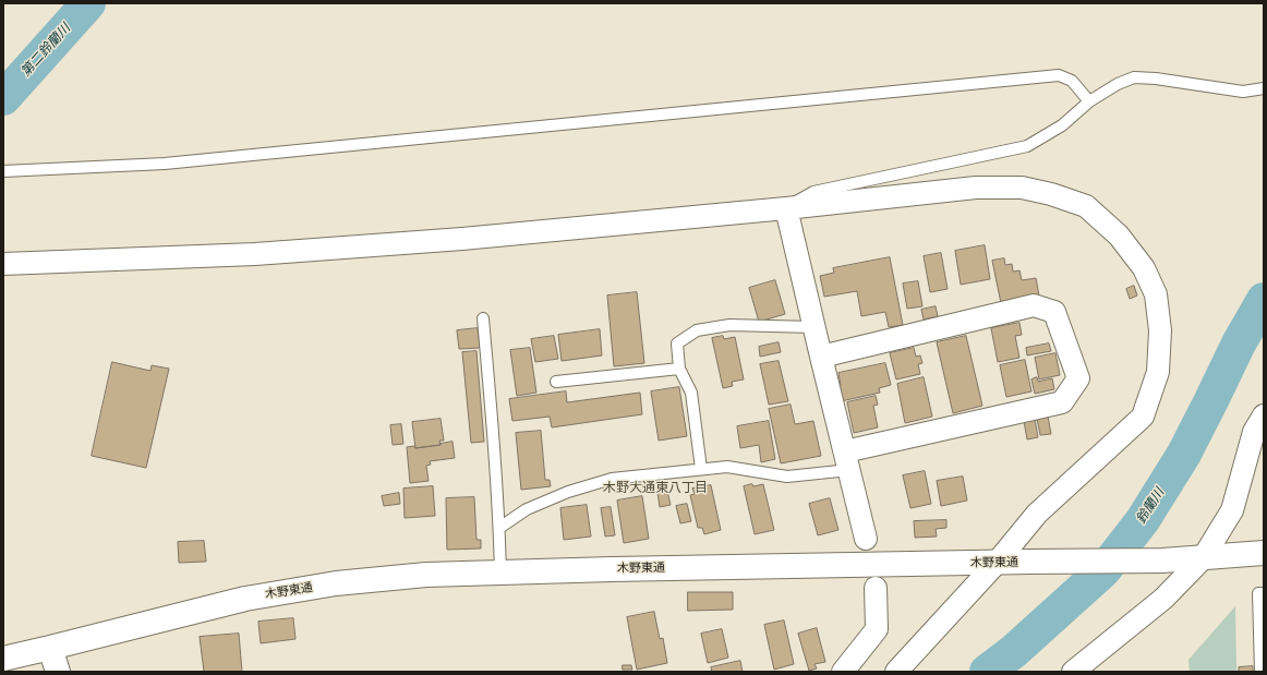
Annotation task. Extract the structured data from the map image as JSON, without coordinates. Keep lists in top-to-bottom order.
{
  "streets": {
    "street": ["木野東通"]
  },
  "districts": ["木野大通東八丁目"],
  "water": ["第二鈴蘭川", "鈴蘭川"]
}
